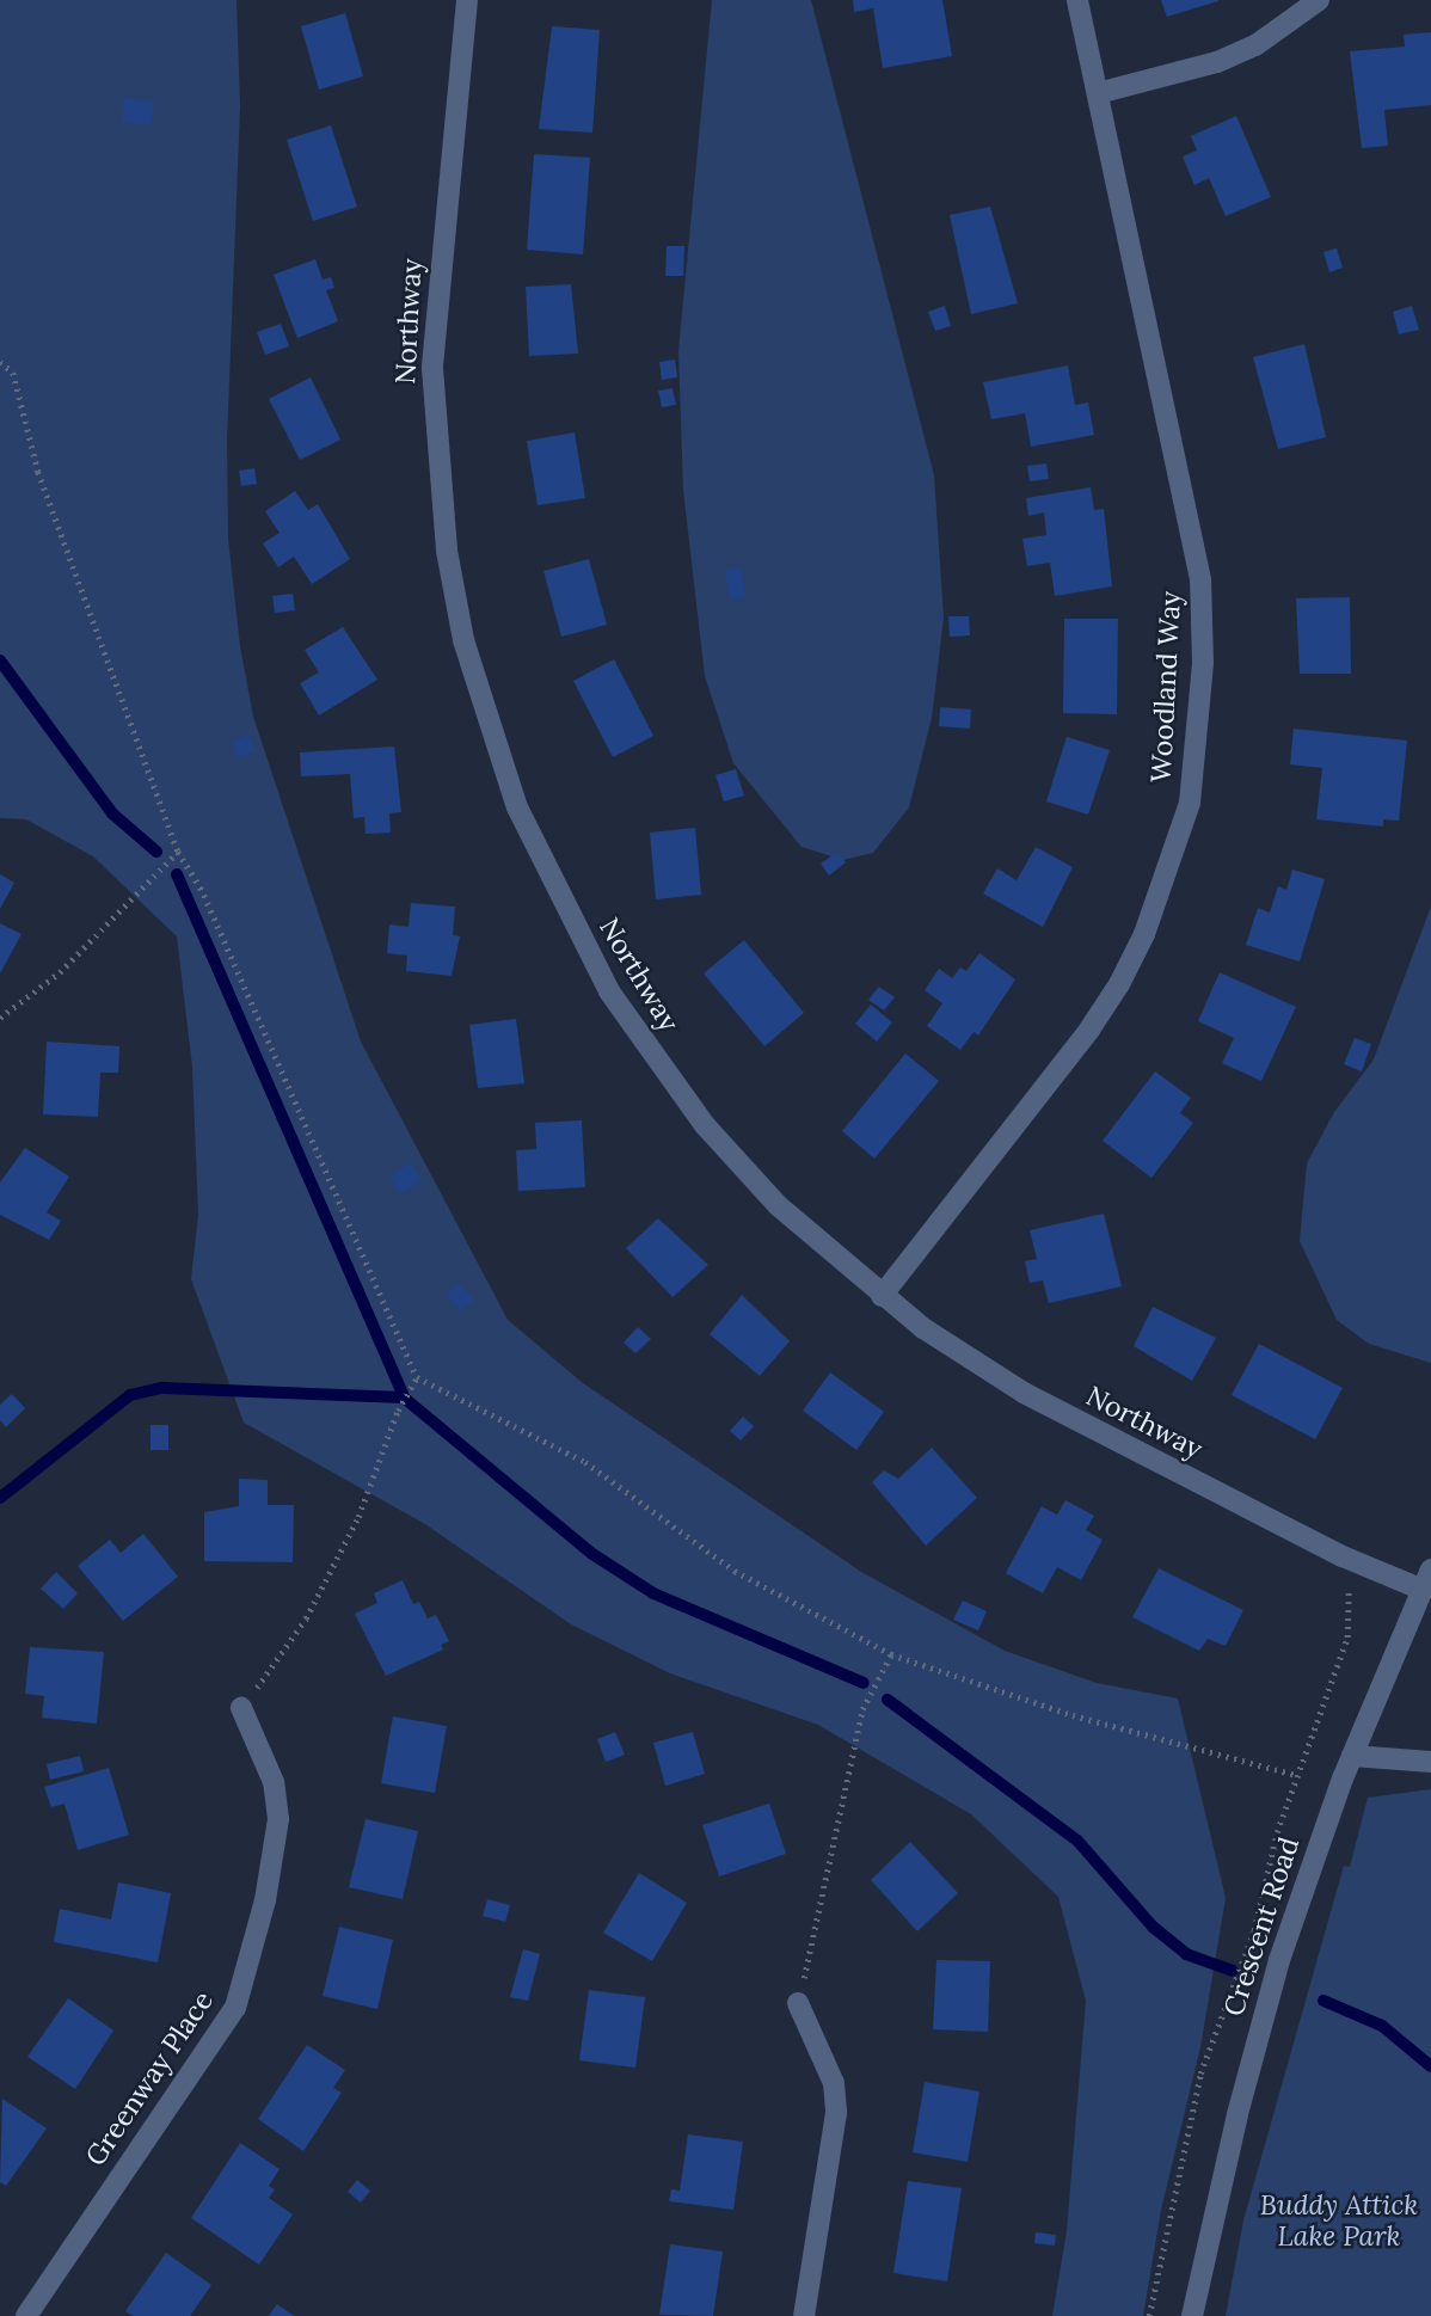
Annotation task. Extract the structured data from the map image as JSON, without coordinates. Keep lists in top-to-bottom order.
{
  "streets": {
    "street": [
      "Northway",
      "Woodland Way",
      "Crescent Road",
      "Greenway Place"
    ]
  },
  "crossings": [
    ["Northway", "Woodland Way"],
    ["Northway", "Crescent Road"]
  ],
  "parks": ["Buddy Attick Lake Park"]
}
